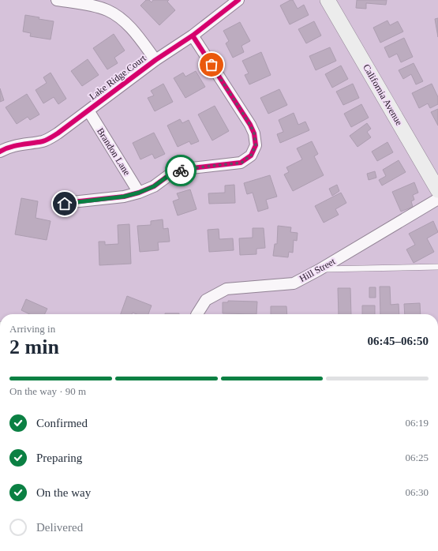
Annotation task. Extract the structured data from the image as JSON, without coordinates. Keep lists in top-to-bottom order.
{
  "streets": {
    "street": [
      "Lake Ridge Court",
      "California Avenue",
      "Brandon Lane",
      "Hill Street"
    ]
  },
  "crossings": [
    ["Lake Ridge Court", "Brandon Lane"]
  ],
  "page": {
    "heading": ["2 min", "Arriving in", "06:45–06:50"],
    "bar": "On the way · 90 m",
    "list": [
      ["Confirmed", "06:19"],
      ["Preparing", "06:25"],
      ["On the way", "06:30"],
      "Delivered"
    ]
  }
}
